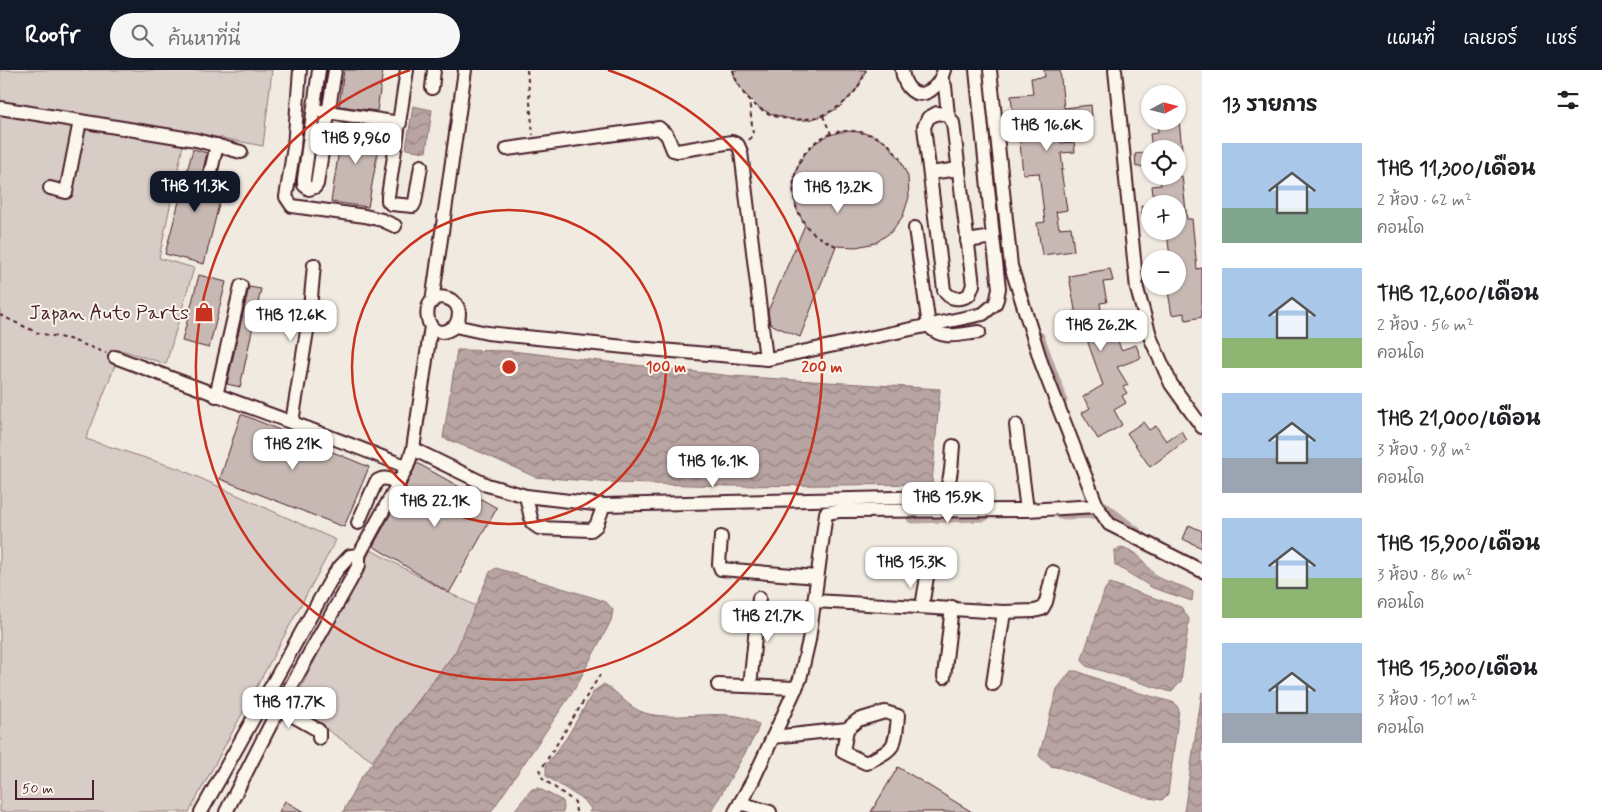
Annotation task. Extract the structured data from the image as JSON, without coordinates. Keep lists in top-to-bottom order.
{
  "places": {
    "shop": ["Japan Auto Parts"]
  },
  "scale_bar": "50 m",
  "north": "right",
  "page": {
    "header": "Roofr",
    "search": "ค้นหาที่นี่",
    "nav": ["แผนที่", "เลเยอร์", "แชร์"],
    "heading": "13 รายการ",
    "map_buttons": ["+", "−"],
    "price": [
      "THB 16.6K",
      "THB 9,960",
      "THB 11.3K",
      "THB 13.2K",
      "THB 12.6K",
      "THB 26.2K",
      "THB 21K",
      "THB 16.1K",
      "THB 15.9K",
      "THB 22.1K",
      "THB 15.3K",
      "THB 21.7K",
      "THB 17.7K"
    ],
    "list": [
      {
        "name": "THB 11,300/เดือน",
        "note": "2 ห้อง · 62 m² · คอนโด"
      },
      {
        "name": "THB 12,600/เดือน",
        "note": "2 ห้อง · 56 m² · คอนโด"
      },
      {
        "name": "THB 21,000/เดือน",
        "note": "3 ห้อง · 98 m² · คอนโด"
      },
      {
        "name": "THB 15,900/เดือน",
        "note": "3 ห้อง · 86 m² · คอนโด"
      },
      {
        "name": "THB 15,300/เดือน",
        "note": "3 ห้อง · 101 m² · คอนโด"
      }
    ],
    "scale": "50 m"
  },
  "rings": ["100 m", "200 m"]
}
